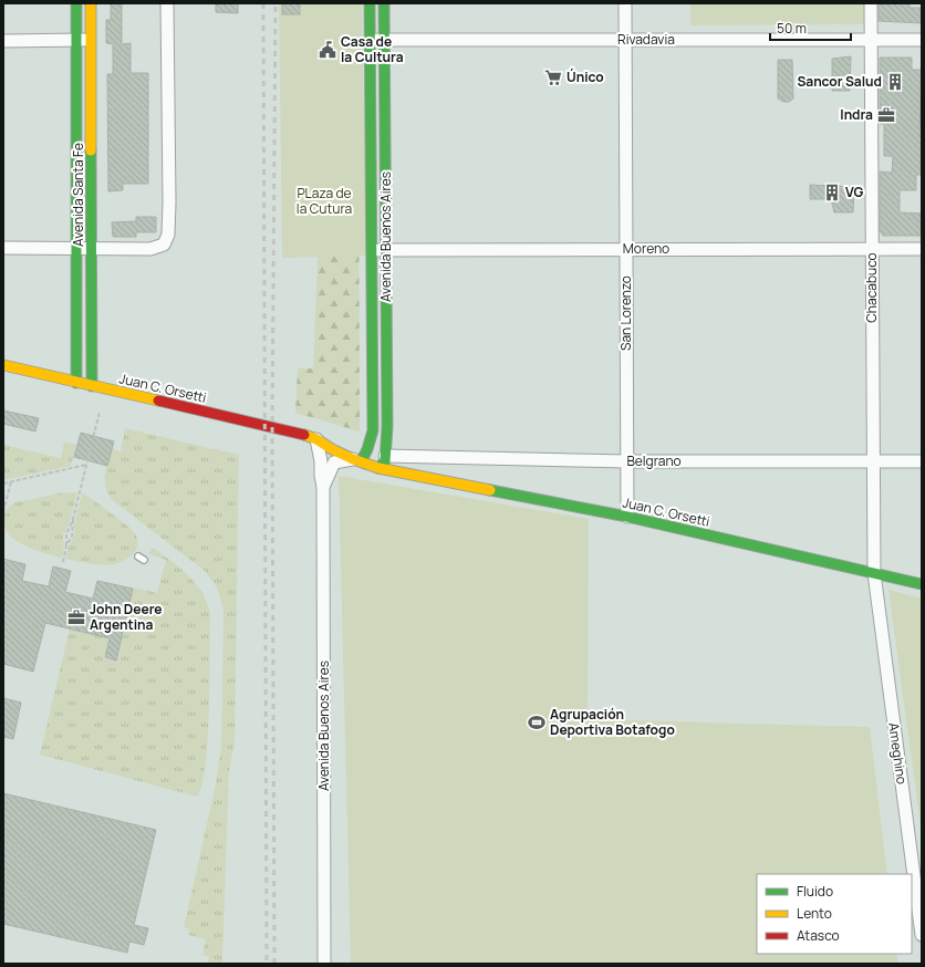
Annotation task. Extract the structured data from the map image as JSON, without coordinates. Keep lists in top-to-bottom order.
{
  "streets": {
    "main road": ["Avenida Santa Fe", "Avenida Buenos Aires", "Juan C. Orsetti"],
    "street": [
      "Rivadavia",
      "Moreno",
      "Chacabuco",
      "San Lorenzo",
      "Belgrano",
      "Ameghino"
    ]
  },
  "crossings": [
    ["Rivadavia", "Avenida Buenos Aires"],
    ["Rivadavia", "Chacabuco"],
    ["Rivadavia", "San Lorenzo"],
    ["Avenida Santa Fe", "Juan C. Orsetti"],
    ["Avenida Buenos Aires", "Moreno"],
    ["Avenida Buenos Aires", "Juan C. Orsetti"],
    ["Avenida Buenos Aires", "Belgrano"],
    ["Moreno", "Chacabuco"],
    ["Moreno", "San Lorenzo"],
    ["Chacabuco", "Juan C. Orsetti"],
    ["Chacabuco", "Belgrano"],
    ["Chacabuco", "Ameghino"],
    ["San Lorenzo", "Juan C. Orsetti"],
    ["San Lorenzo", "Belgrano"],
    ["Juan C. Orsetti", "Belgrano"],
    ["Juan C. Orsetti", "Ameghino"]
  ],
  "parks": ["PLaza de la Cutura"],
  "places": {
    "public building": ["Casa de la Cultura"],
    "supermarket": ["Único"],
    "building": ["Sancor Salud", "VG"],
    "office": ["Indra", "John Deere Argentina"],
    "sports": ["Agrupación Deportiva Botafogo"]
  },
  "legend": ["Fluido", "Lento", "Atasco"],
  "scale_bar": "50 m"
}
